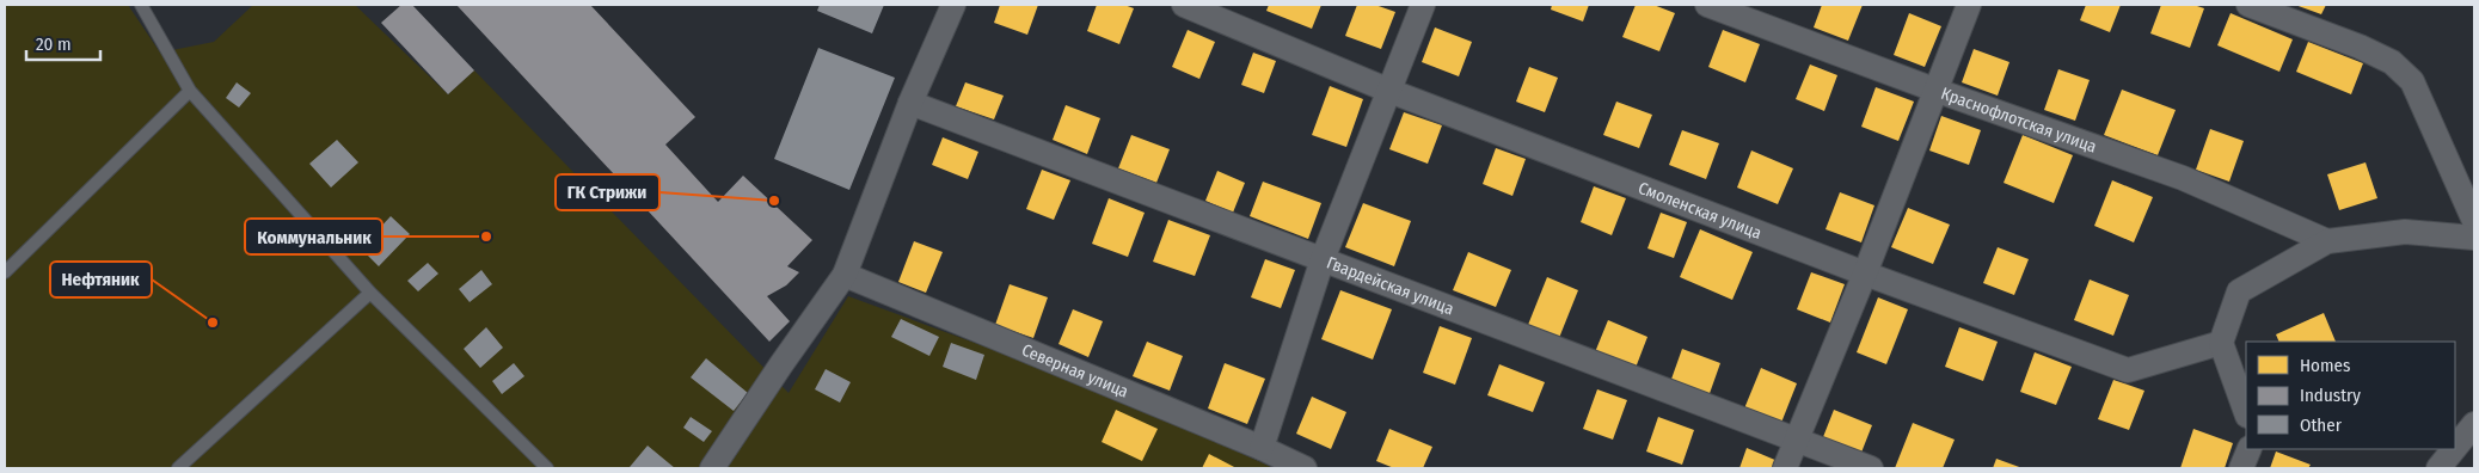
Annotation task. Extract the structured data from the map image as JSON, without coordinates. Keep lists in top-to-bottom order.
{
  "streets": {
    "street": [
      "Краснофлотская улица",
      "Смоленская улица",
      "Гвардейская улица",
      "Северная улица"
    ]
  },
  "places": ["ГК Стрижи", "Коммунальник", "Нефтяник"],
  "legend": ["Homes", "Industry", "Other"],
  "scale_bar": "20 m"
}
